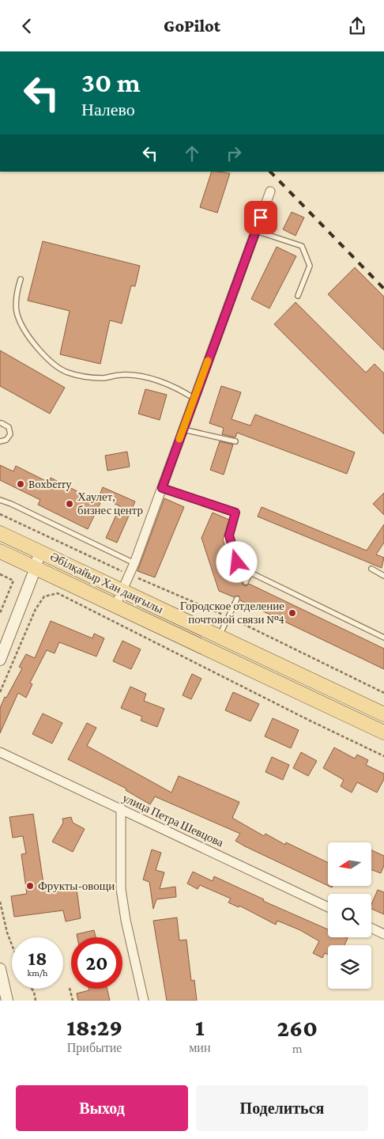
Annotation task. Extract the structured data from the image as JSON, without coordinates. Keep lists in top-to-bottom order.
{
  "streets": {
    "main road": ["Әбілқайыр Хан даңғылы"],
    "street": ["улица Петра Шевцова"]
  },
  "places": [
    "Boxberry",
    "Хаулет, бизнес центр",
    "Городское отделение почтовой связи №4",
    "Фрукты-овощи"
  ],
  "north": "left",
  "page": {
    "header": "GoPilot",
    "turn": ["30 m", "Налево"],
    "speed": "18 km/h",
    "limit": "20",
    "eta": [
      "18:29",
      "Прибытие",
      "1",
      "мин",
      "260",
      "m"
    ],
    "buttons": ["Выход", "Поделиться"]
  }
}
